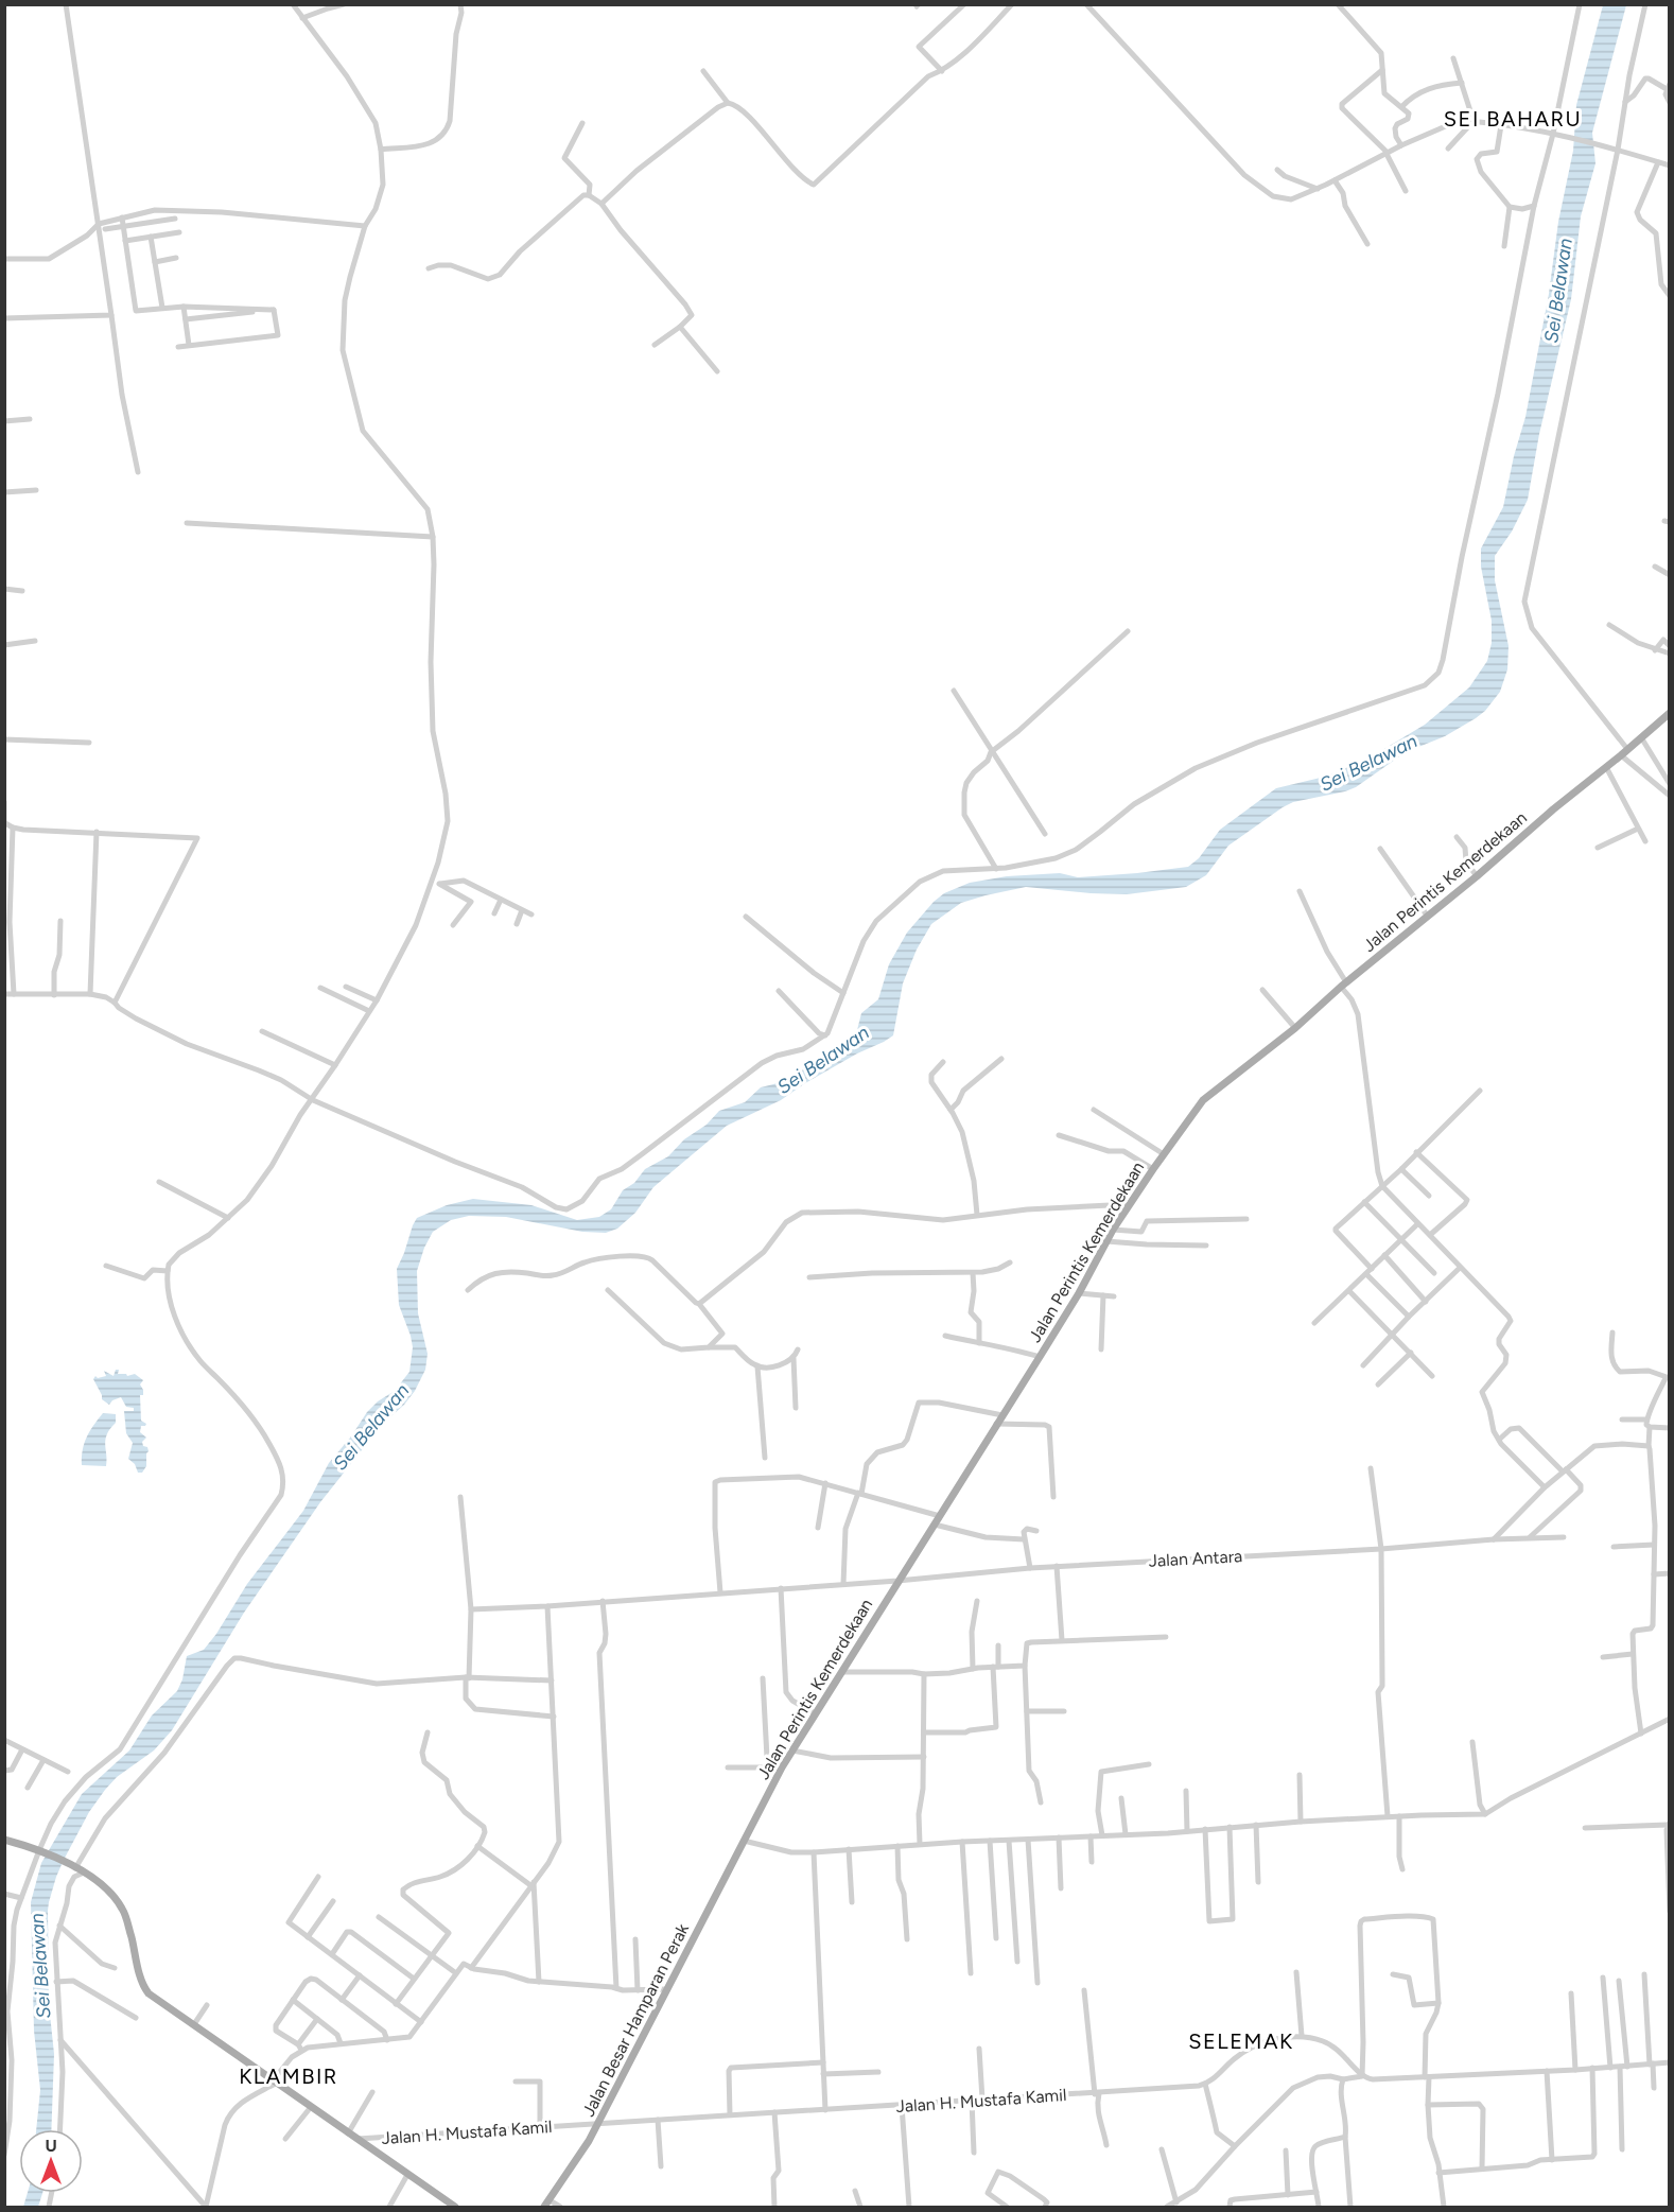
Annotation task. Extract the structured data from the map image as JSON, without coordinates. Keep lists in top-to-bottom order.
{
  "streets": {
    "main road": ["Jalan Perintis Kemerdekaan", "Jalan Besar Hamparan Perak"],
    "street": ["Jalan Antara", "Jalan H. Mustafa Kamil"]
  },
  "crossings": [
    ["Jalan Perintis Kemerdekaan", "Jalan Antara"],
    ["Jalan Perintis Kemerdekaan", "Jalan Besar Hamparan Perak"],
    ["Jalan Besar Hamparan Perak", "Jalan H. Mustafa Kamil"]
  ],
  "districts": ["SEI BAHARU", "SELEMAK", "KLAMBIR"],
  "water": ["Sei Belawan"],
  "north": "top"
}
